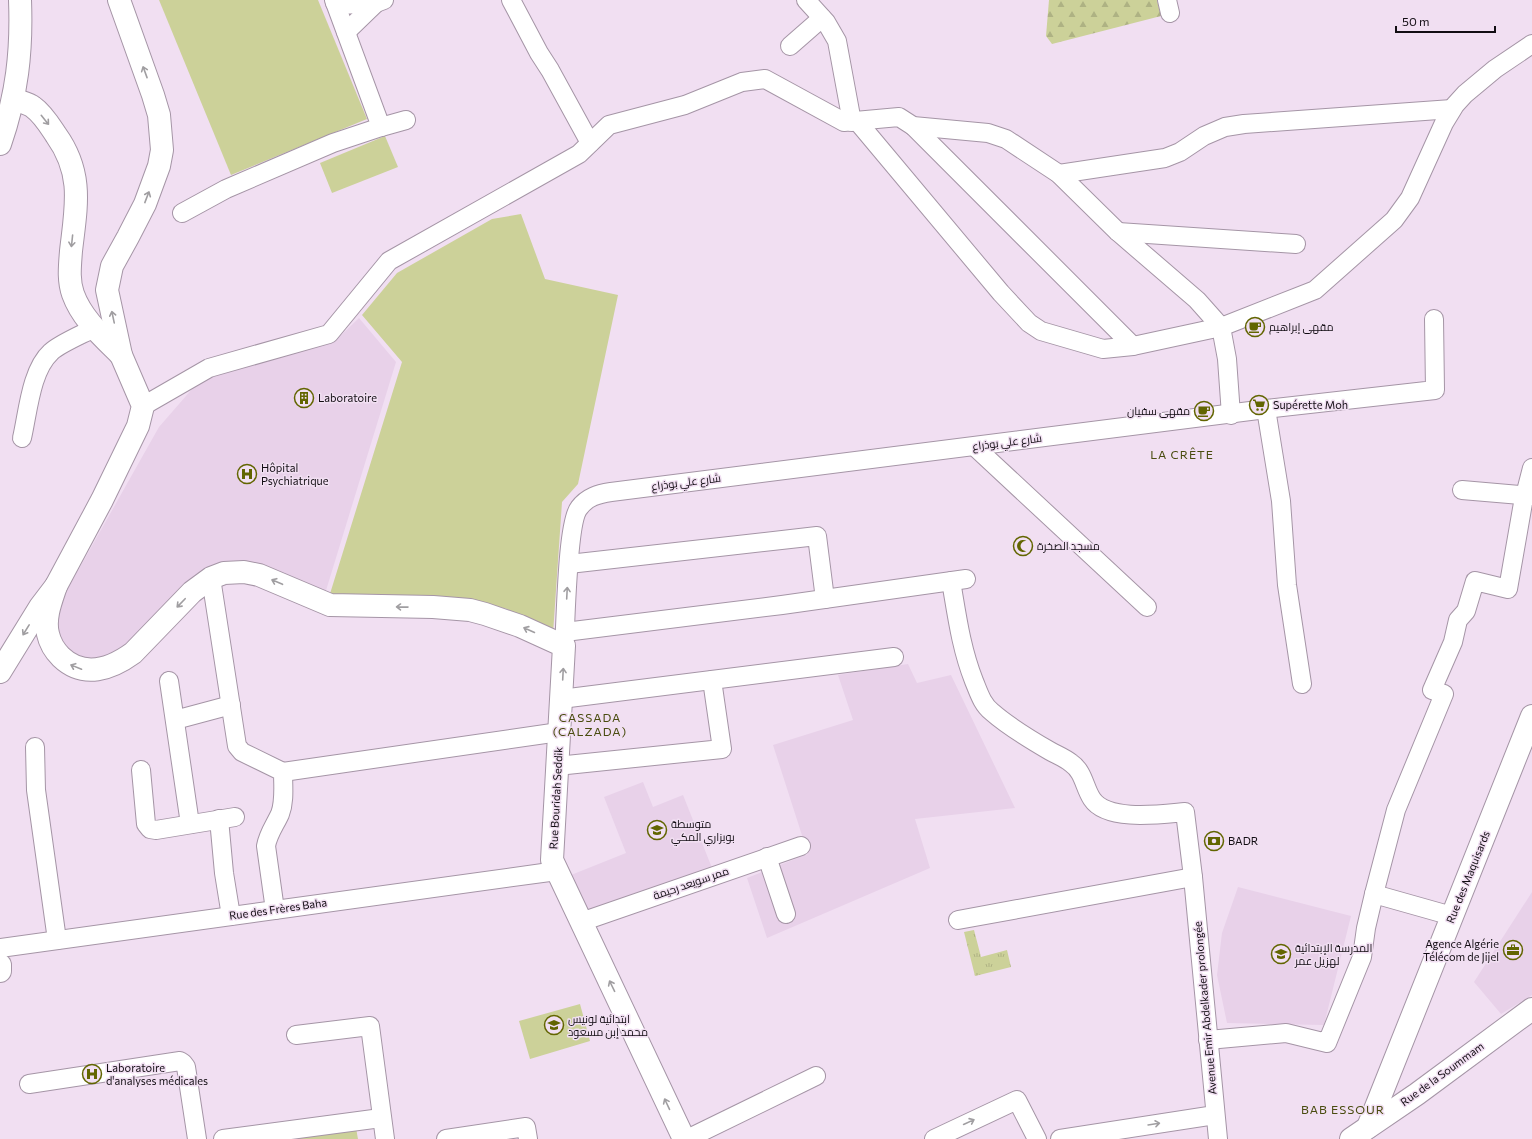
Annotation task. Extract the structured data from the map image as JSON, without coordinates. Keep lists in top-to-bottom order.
{
  "streets": {
    "main road": ["Rue Bouridah Seddik", "Rue des Maquisards", "Rue de la Soummam"],
    "street": [
      "شارع علي بوذراع",
      "ممر سويعد رحيمة",
      "Rue des Frères Baha",
      "Avenue Emir Abdelkader prolongée"
    ]
  },
  "crossings": [
    ["شارع علي بوذراع", "Rue Bouridah Seddik"],
    ["Rue Bouridah Seddik", "ممر سويعد رحيمة"],
    ["Rue Bouridah Seddik", "Rue des Frères Baha"],
    ["Rue des Maquisards", "Rue de la Soummam"]
  ],
  "one_way": ["Rue Bouridah Seddik"],
  "districts": ["LA CRÊTE", "CASSADA (CALZADA)", "BAB ESSOUR"],
  "places": {
    "cafe": ["مقهى إبراهيم", "مقهى سفيان"],
    "building": ["Laboratoire"],
    "supermarket": ["Supérette Moh"],
    "hospital": ["Hôpital Psychiatrique", "Laboratoire d'analyses médicales"],
    "mosque": ["مسجد الصخرة"],
    "school or university": ["متوسطة بوبزاري المكي", "المدرسة الإبتدائية لهزيل عمر", "ابتدائية لونيس محمد إبن مسعود"],
    "bank": ["BADR"],
    "office": ["Agence Algérie Télécom de Jijel"]
  },
  "scale_bar": "50 m"
}
